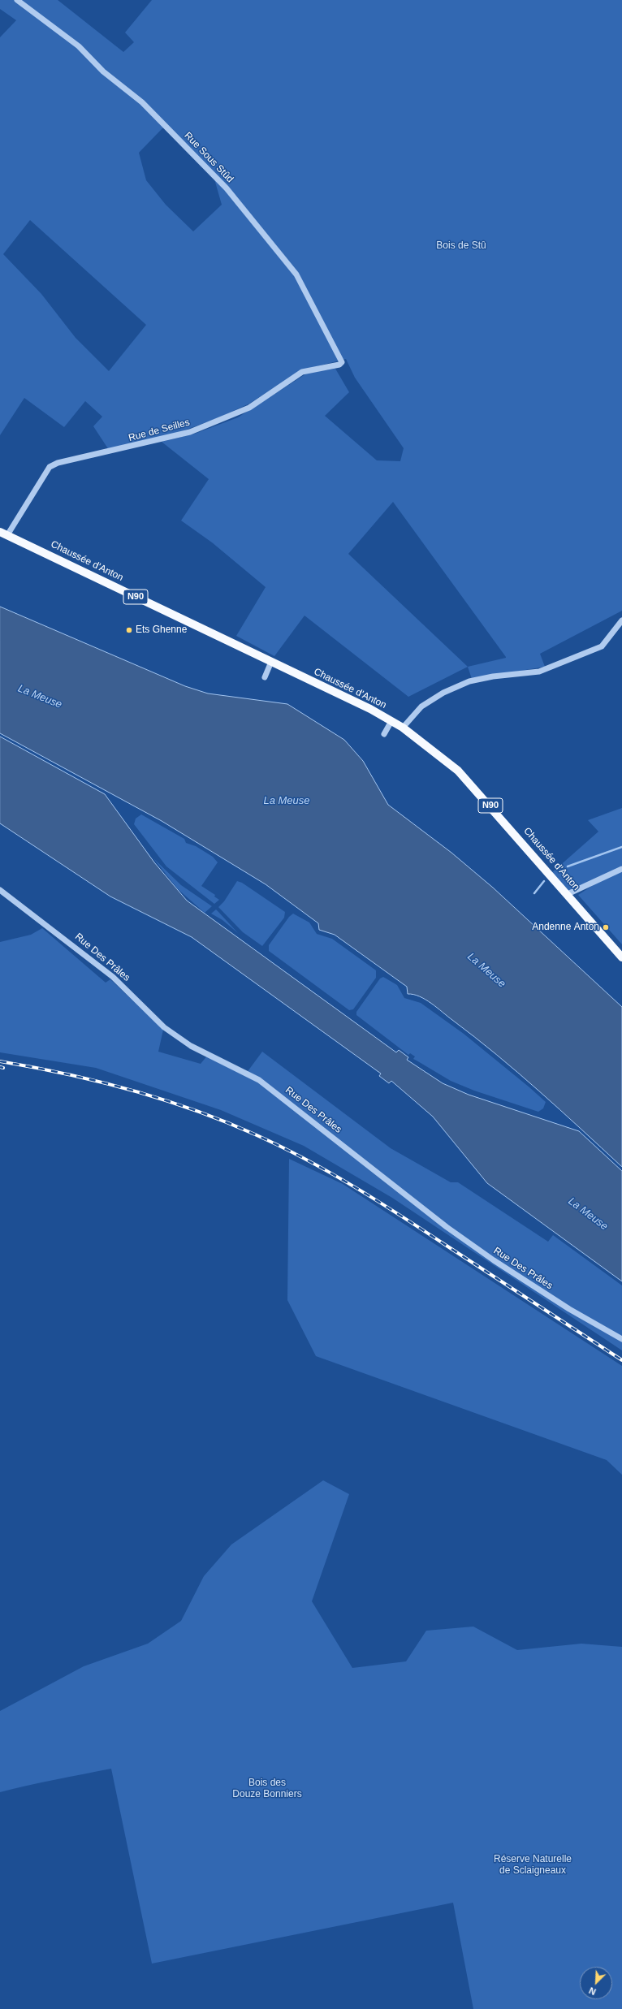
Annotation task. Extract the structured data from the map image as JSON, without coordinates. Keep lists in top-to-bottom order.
{
  "streets": {
    "main road": ["Chaussée d'Anton", "N90"],
    "street": ["Rue Sous Stûd", "Rue de Seilles", "Rue Des Prâles"]
  },
  "crossings": [
    ["Rue Sous Stûd", "Rue de Seilles"],
    ["Rue de Seilles", "Chaussée d'Anton"]
  ],
  "water": ["La Meuse"],
  "parks": ["Bois de Stû", "Bois des Douze Bonniers", "Réserve Naturelle de Sclaigneaux"],
  "places": ["Ets Ghenne", "Andenne Anton"],
  "north": "bottom left"
}
